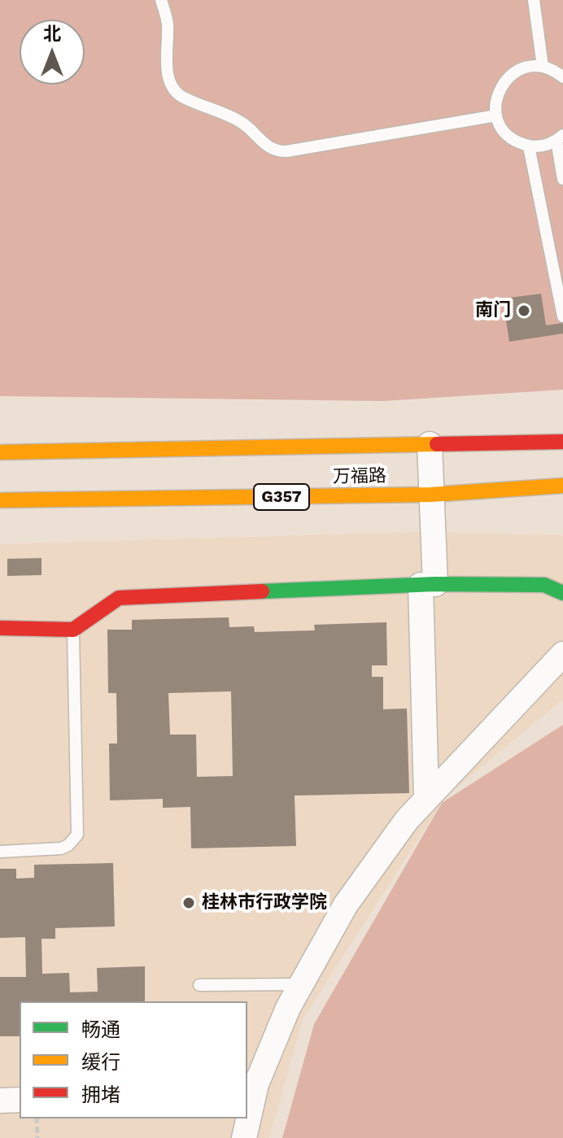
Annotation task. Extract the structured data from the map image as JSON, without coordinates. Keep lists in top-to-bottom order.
{
  "streets": {
    "main road": ["万福路", "G357"]
  },
  "places": ["南门", "桂林市行政学院"],
  "legend": ["畅通", "缓行", "拥堵"],
  "north": "top"
}
